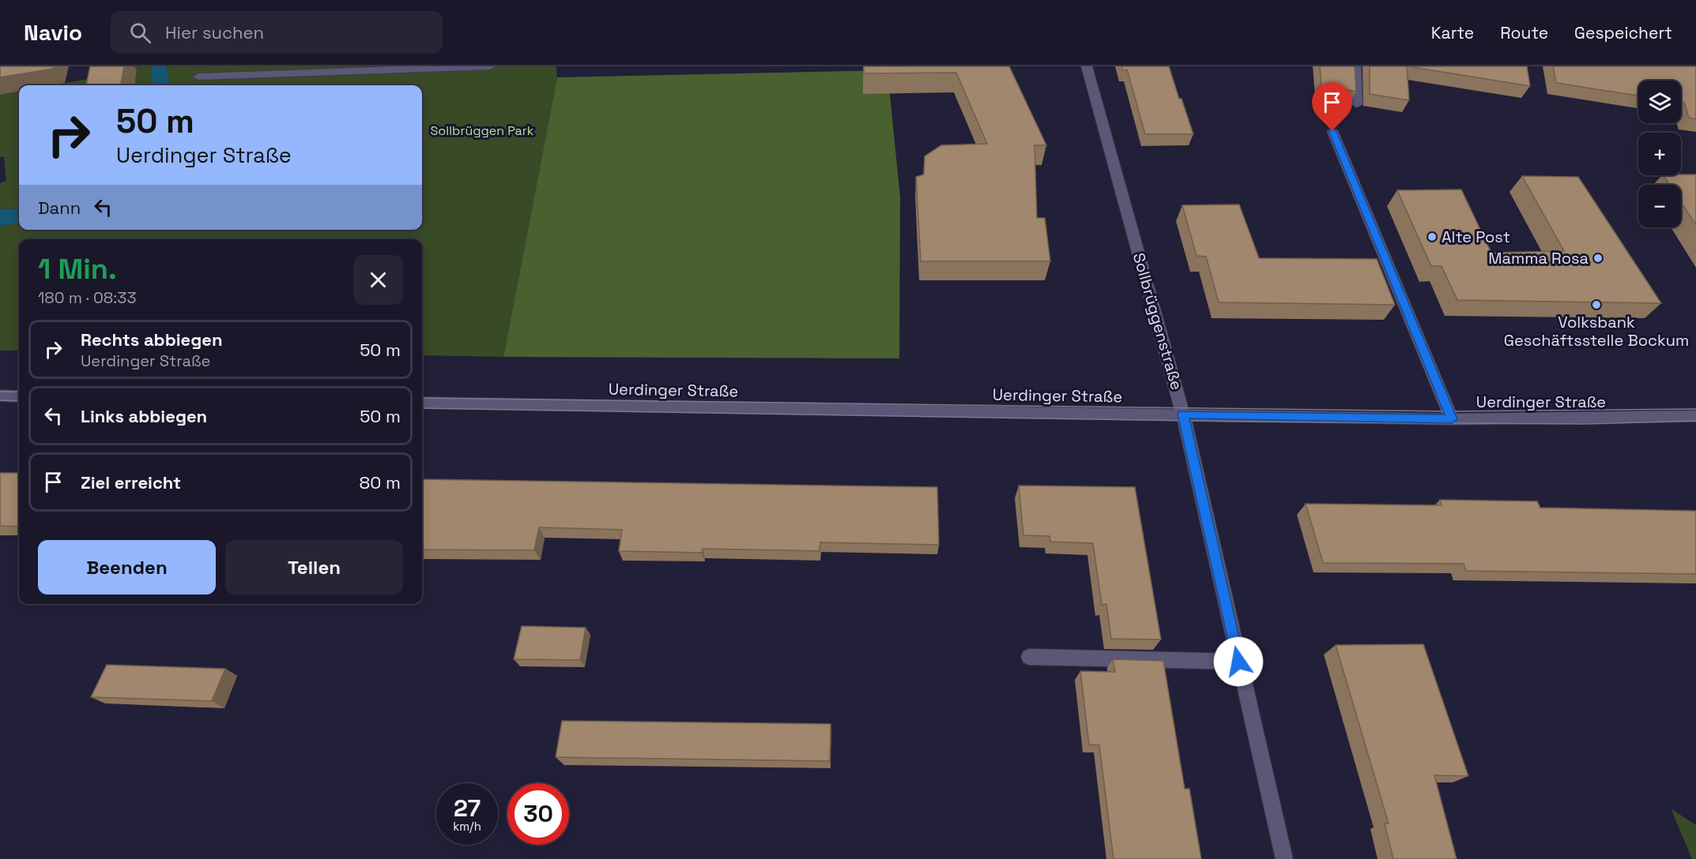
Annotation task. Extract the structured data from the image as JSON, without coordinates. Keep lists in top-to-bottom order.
{
  "streets": {
    "main road": ["Sollbrüggenstraße", "Uerdinger Straße"]
  },
  "crossings": [
    ["Sollbrüggenstraße", "Uerdinger Straße"]
  ],
  "parks": ["Sollbrüggen Park"],
  "places": ["Alte Post", "Mamma Rosa", "Volksbank Geschäftsstelle Bockum"],
  "page": {
    "header": "Navio",
    "search": "Hier suchen",
    "nav": ["Karte", "Route", "Gespeichert"],
    "map_buttons": ["+", "−"],
    "turn": ["50 m", "Uerdinger Straße"],
    "then": "Dann",
    "heading": ["1 Min.", "180 m · 08:33"],
    "list": [
      {
        "name": "Rechts abbiegen",
        "note": "Uerdinger Straße",
        "value": "50 m"
      },
      {
        "name": "Links abbiegen",
        "value": "50 m"
      },
      {
        "name": "Ziel erreicht",
        "value": "80 m"
      }
    ],
    "buttons": ["Beenden", "Teilen"],
    "speed": "27 km/h",
    "limit": "30"
  }
}
